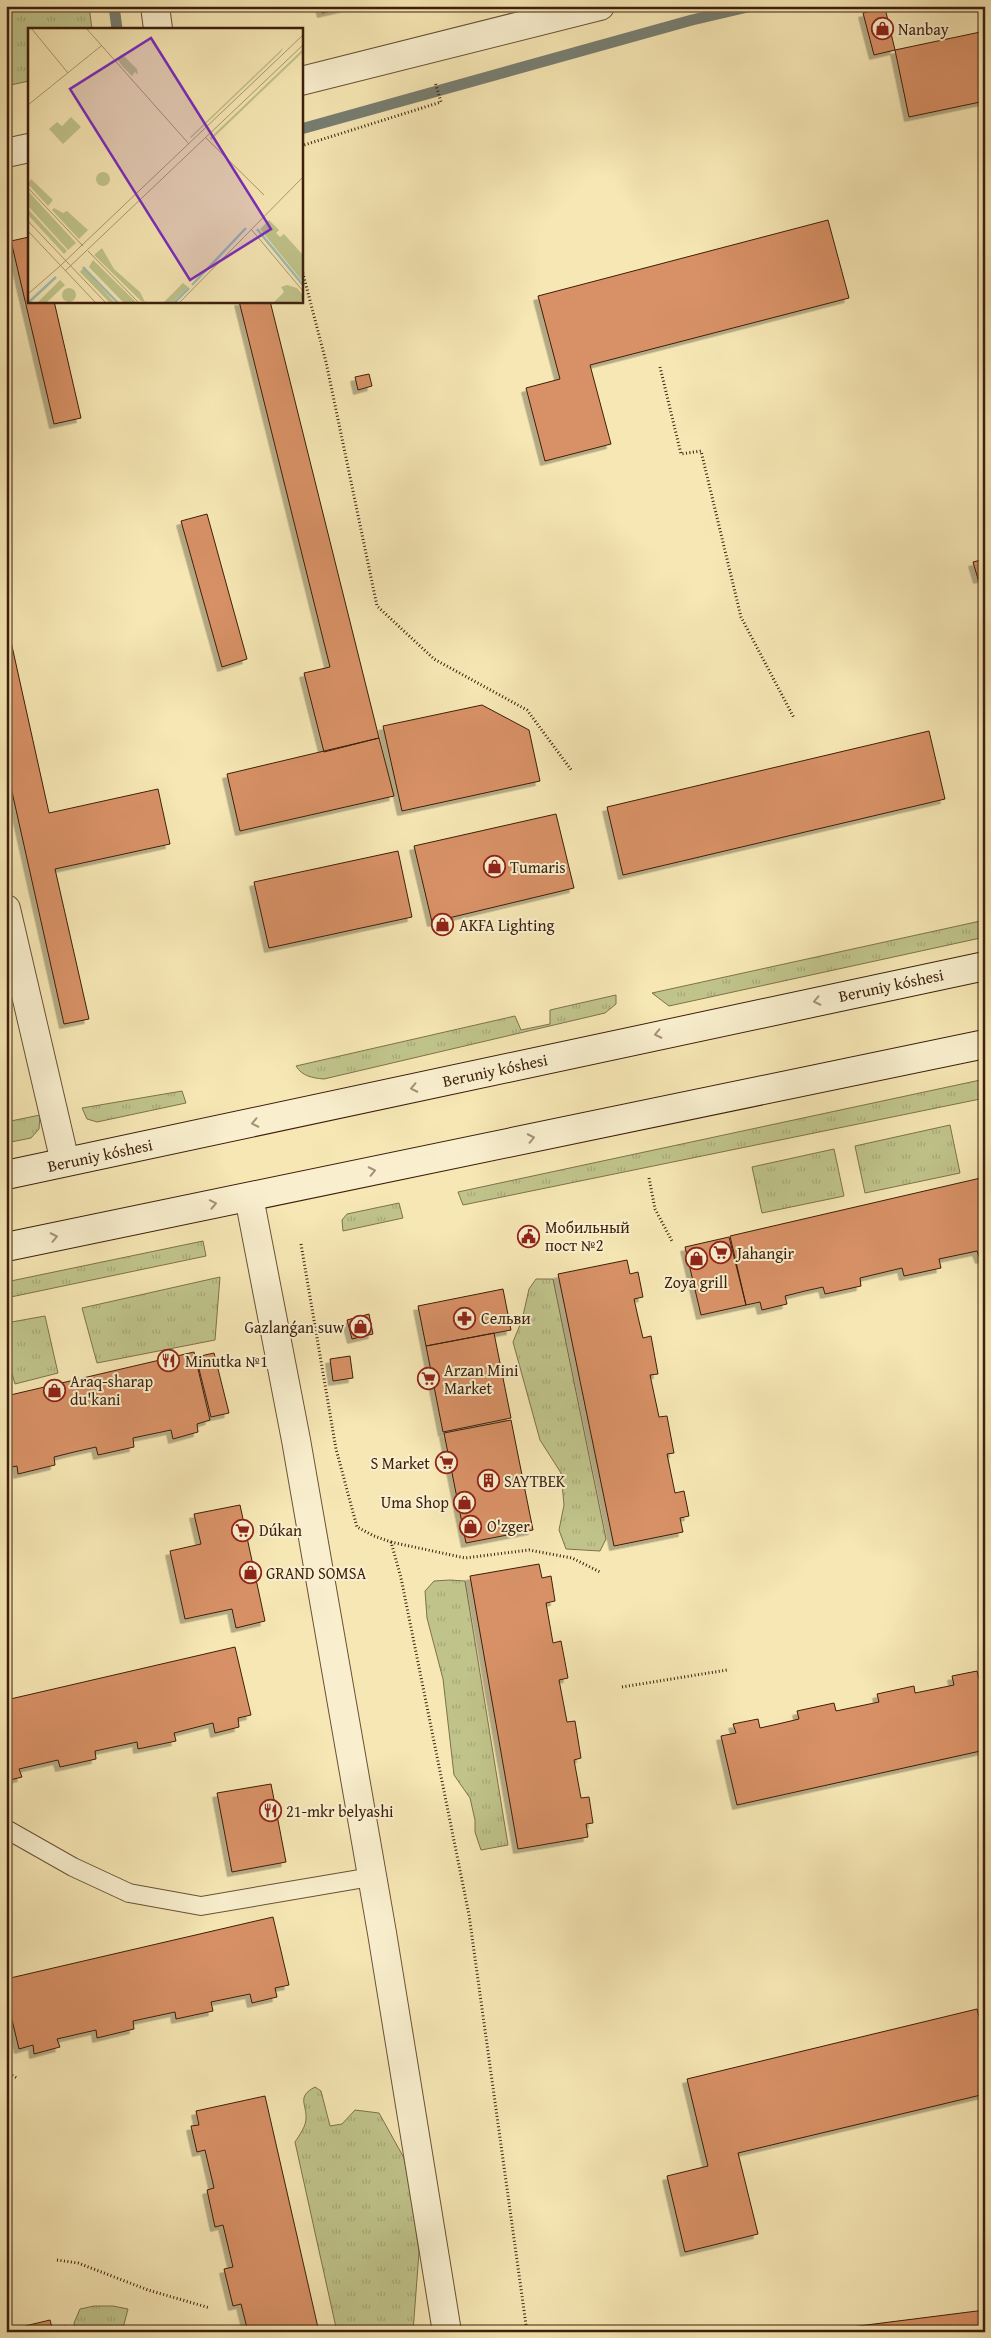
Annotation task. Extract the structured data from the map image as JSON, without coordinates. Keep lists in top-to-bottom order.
{
  "streets": {
    "main road": ["Beruniy kóshesi"]
  },
  "places": {
    "shop": [
      "Nanbay",
      "Tumaris",
      "AKFA Lighting",
      "Zoya grill",
      "Gazlanǵan suw",
      "Araq-sharap du'kani",
      "Uma Shop",
      "O'zger",
      "GRAND SOMSA"
    ],
    "public building": ["Мобильный пост №2"],
    "supermarket": [
      "Jahangir",
      "Arzan Mini Market",
      "S Market",
      "Dúkan"
    ],
    "pharmacy": ["Сельви"],
    "restaurant": ["Minutka №1", "21-mkr belyashi"],
    "building": ["SAYTBEK"]
  }
}
